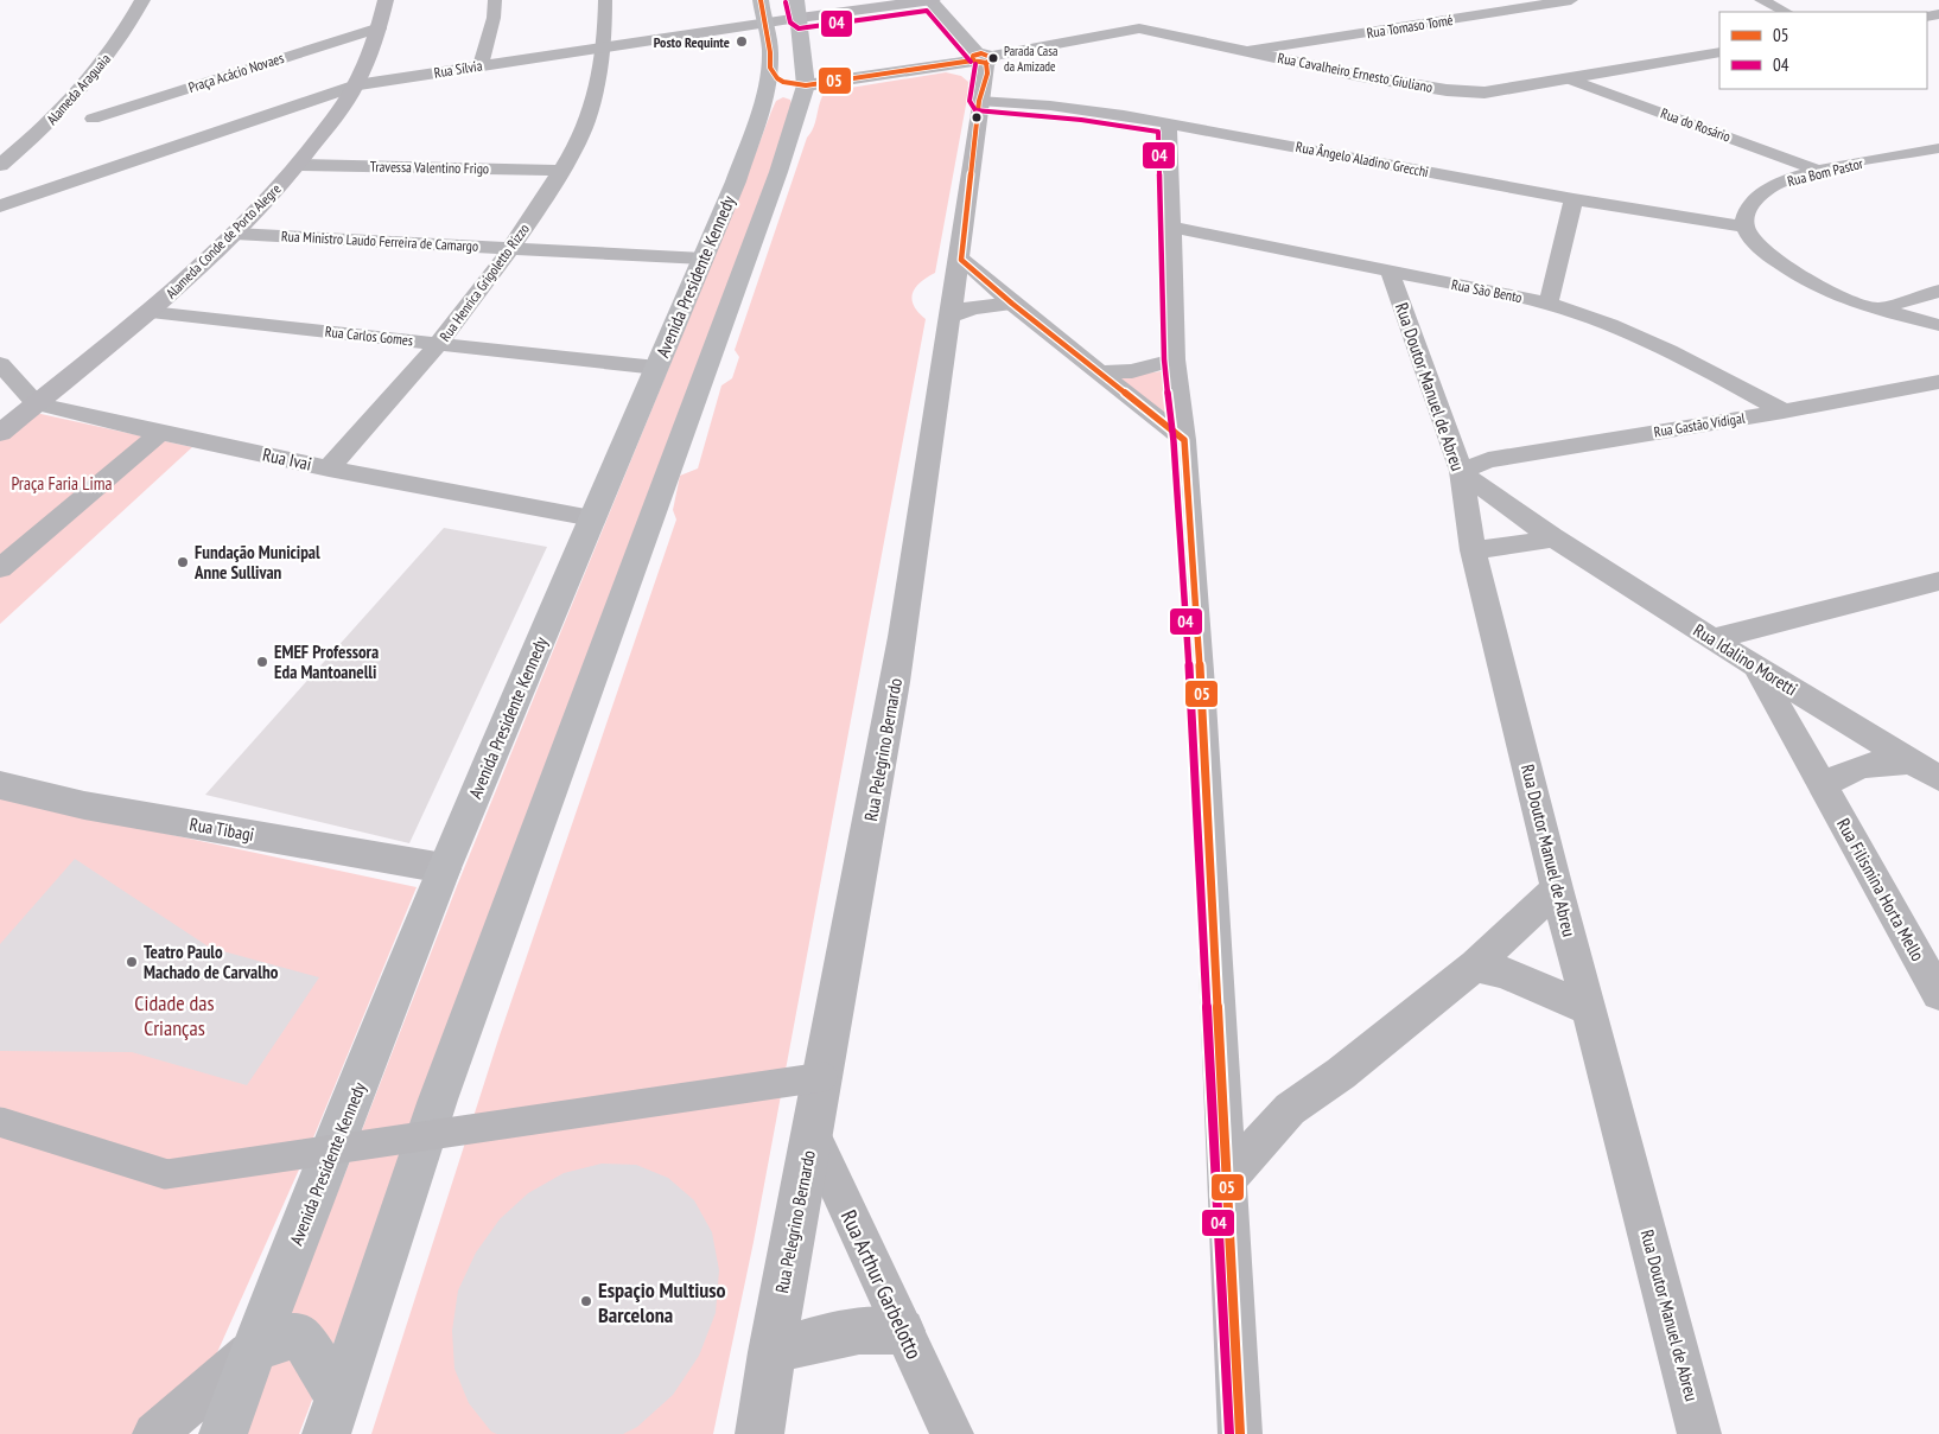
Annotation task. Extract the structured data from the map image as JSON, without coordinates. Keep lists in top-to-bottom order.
{
  "streets": {
    "main road": ["Alameda Conde de Porto Alegre", "Avenida Presidente Kennedy"],
    "street": [
      "Rua Tomaso Tomé",
      "Rua Sílvia",
      "Praça Acácio Novaes",
      "Rua Cavalheiro Ernesto Giuliano",
      "Alameda Araguaia",
      "Rua do Rosário",
      "Rua Ângelo Aladino Grecchi",
      "Travessa Valentino Frigo",
      "Rua Bom Pastor",
      "Rua Ministro Laudo Ferreira de Camargo",
      "Rua Henrica Grigoletto Rizzo",
      "Rua São Bento",
      "Rua Carlos Gomes",
      "Rua Doutor Manuel de Abreu",
      "Rua Gastão Vidigal",
      "Rua Ivai",
      "Rua Idalino Moretti",
      "Rua Pelegrino Bernardo",
      "Rua Tibagi",
      "Rua Filismina Horta Mello",
      "Rua Arthur Garbelotto"
    ]
  },
  "crossings": [
    ["Rua Tomaso Tomé", "Rua Cavalheiro Ernesto Giuliano"],
    ["Rua Sílvia", "Alameda Conde de Porto Alegre"],
    ["Rua Sílvia", "Avenida Presidente Kennedy"],
    ["Rua Sílvia", "Rua Henrica Grigoletto Rizzo"],
    ["Praça Acácio Novaes", "Alameda Conde de Porto Alegre"],
    ["Rua Cavalheiro Ernesto Giuliano", "Rua do Rosário"],
    ["Rua Cavalheiro Ernesto Giuliano", "Rua Pelegrino Bernardo"],
    ["Rua do Rosário", "Rua Bom Pastor"],
    ["Rua Ângelo Aladino Grecchi", "Rua Bom Pastor"],
    ["Rua Ângelo Aladino Grecchi", "Rua Pelegrino Bernardo"],
    ["Travessa Valentino Frigo", "Alameda Conde de Porto Alegre"],
    ["Travessa Valentino Frigo", "Rua Henrica Grigoletto Rizzo"],
    ["Alameda Conde de Porto Alegre", "Rua Ministro Laudo Ferreira de Camargo"],
    ["Alameda Conde de Porto Alegre", "Rua Carlos Gomes"],
    ["Alameda Conde de Porto Alegre", "Rua Ivai"],
    ["Rua Ministro Laudo Ferreira de Camargo", "Avenida Presidente Kennedy"],
    ["Rua Ministro Laudo Ferreira de Camargo", "Rua Henrica Grigoletto Rizzo"],
    ["Avenida Presidente Kennedy", "Rua Carlos Gomes"],
    ["Avenida Presidente Kennedy", "Rua Ivai"],
    ["Avenida Presidente Kennedy", "Rua Tibagi"],
    ["Rua Henrica Grigoletto Rizzo", "Rua Carlos Gomes"],
    ["Rua Henrica Grigoletto Rizzo", "Rua Ivai"],
    ["Rua São Bento", "Rua Doutor Manuel de Abreu"],
    ["Rua São Bento", "Rua Gastão Vidigal"],
    ["Rua Doutor Manuel de Abreu", "Rua Gastão Vidigal"],
    ["Rua Doutor Manuel de Abreu", "Rua Idalino Moretti"],
    ["Rua Gastão Vidigal", "Rua Idalino Moretti"],
    ["Rua Idalino Moretti", "Rua Filismina Horta Mello"],
    ["Rua Pelegrino Bernardo", "Rua Arthur Garbelotto"]
  ],
  "parks": ["Praça Faria Lima", "Cidade das Crianças"],
  "places": [
    "Posto Requinte",
    "Parada Casa da Amizade",
    "Fundação Municipal Anne Sullivan",
    "EMEF Professora Eda Mantoanelli",
    "Teatro Paulo Machado de Carvalho",
    "Espaçio Multiuso Barcelona"
  ],
  "lines": ["transit line 05", "transit line 04"],
  "legend": ["05", "04"]
}
